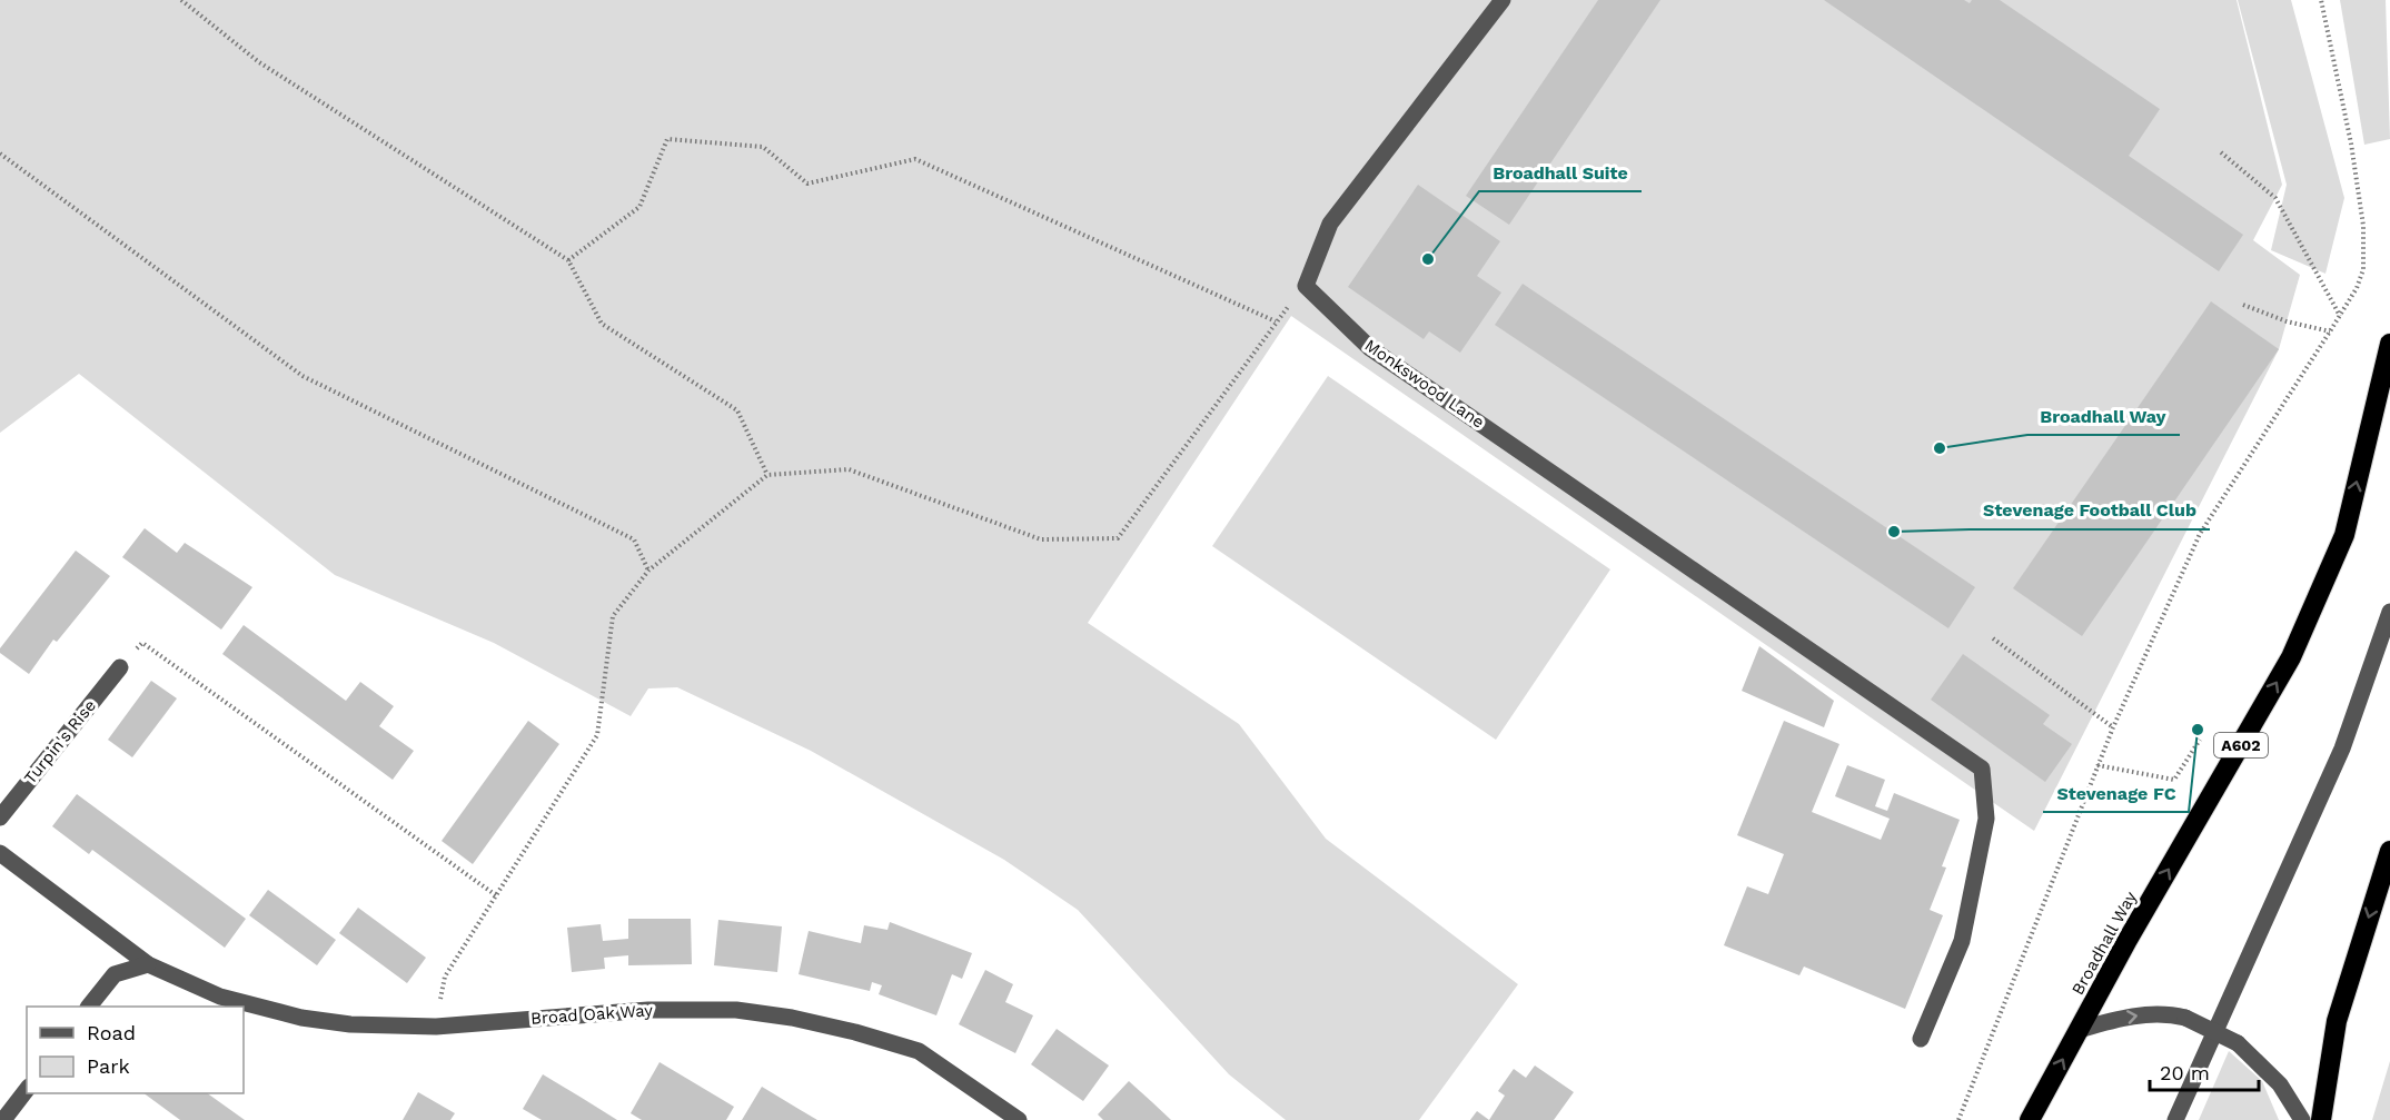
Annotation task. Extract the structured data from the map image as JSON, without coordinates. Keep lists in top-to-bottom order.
{
  "streets": {
    "highway": ["A602", "Broadhall Way"],
    "street": ["Monkswood Lane", "Turpin's Rise", "Broad Oak Way"]
  },
  "one_way": ["Broadhall Way"],
  "places": [
    "Broadhall Suite",
    "Broadhall Way",
    "Stevenage Football Club",
    "Stevenage FC"
  ],
  "legend": ["Road", "Park"],
  "scale_bar": "20 m"
}
